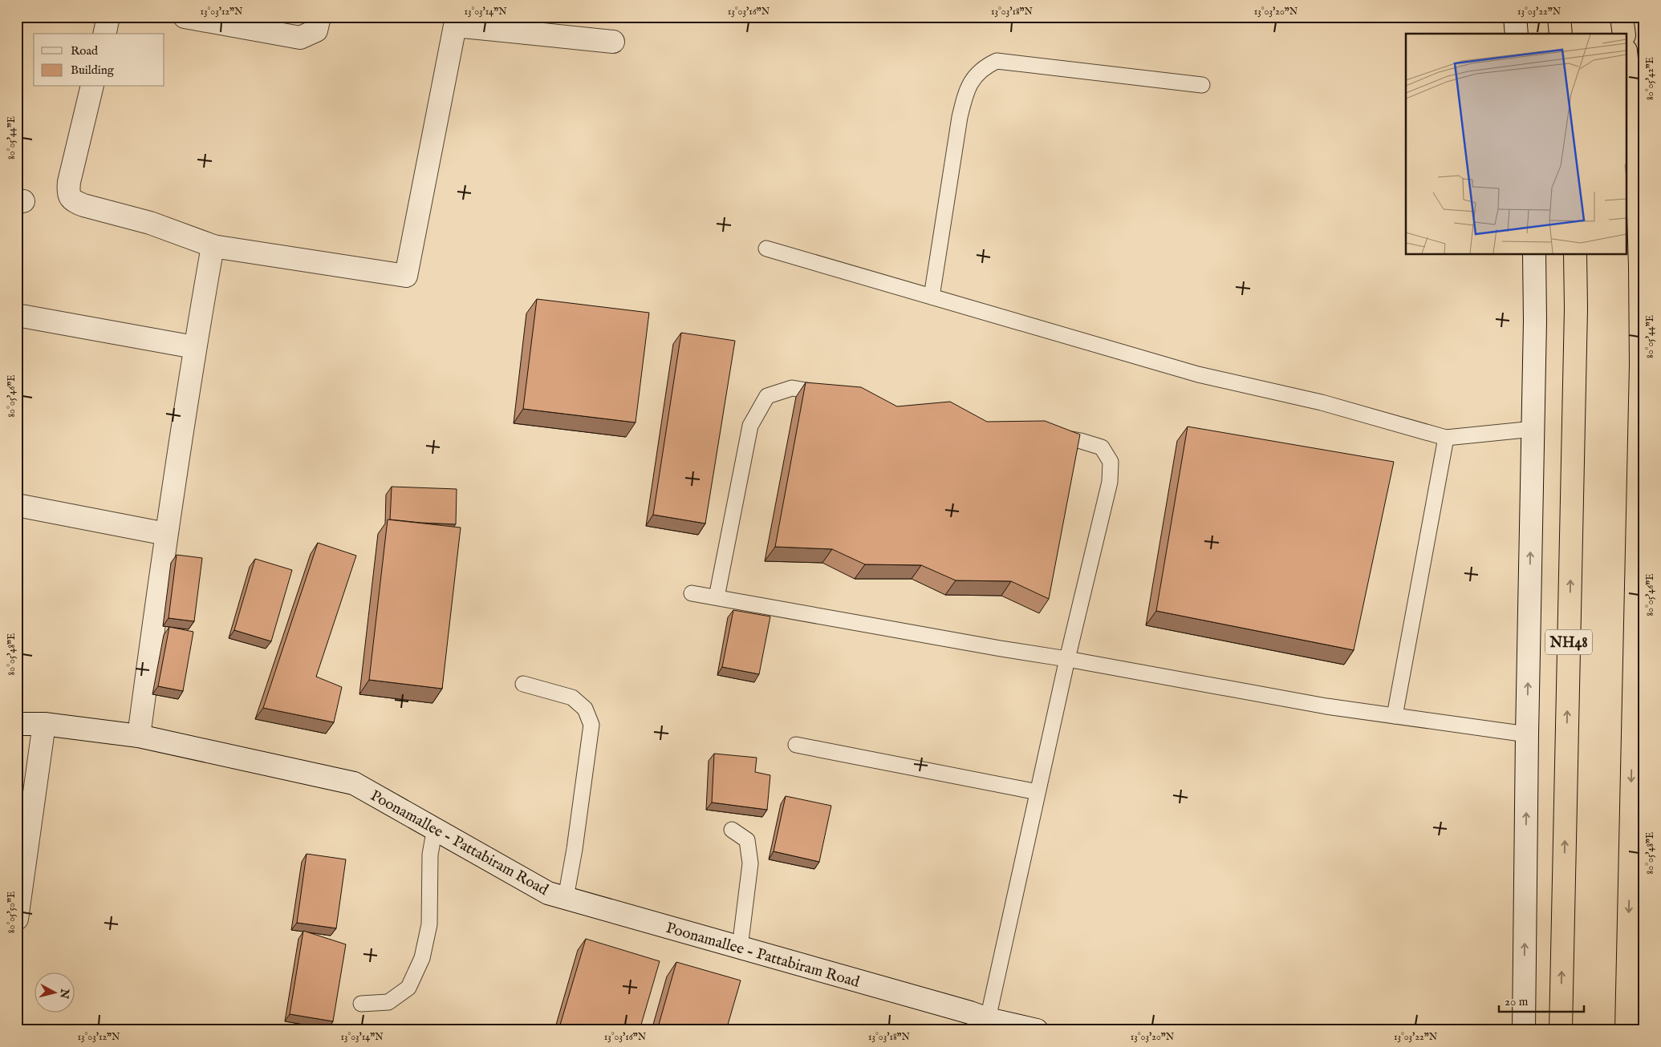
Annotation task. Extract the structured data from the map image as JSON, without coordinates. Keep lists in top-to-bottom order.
{
  "streets": {
    "highway": ["NH48"],
    "street": ["Poonamallee - Pattabiram Road"]
  },
  "legend": ["Road", "Building"],
  "scale_bar": "20 m",
  "north": "right",
  "coordinates": [
    "13°03'12\"N",
    "13°03'14\"N",
    "13°03'16\"N",
    "13°03'18\"N",
    "13°03'20\"N",
    "13°03'22\"N",
    "80°05'42\"E",
    "80°05'44\"E",
    "80°05'46\"E",
    "80°05'48\"E",
    "80°05'50\"E"
  ]
}
